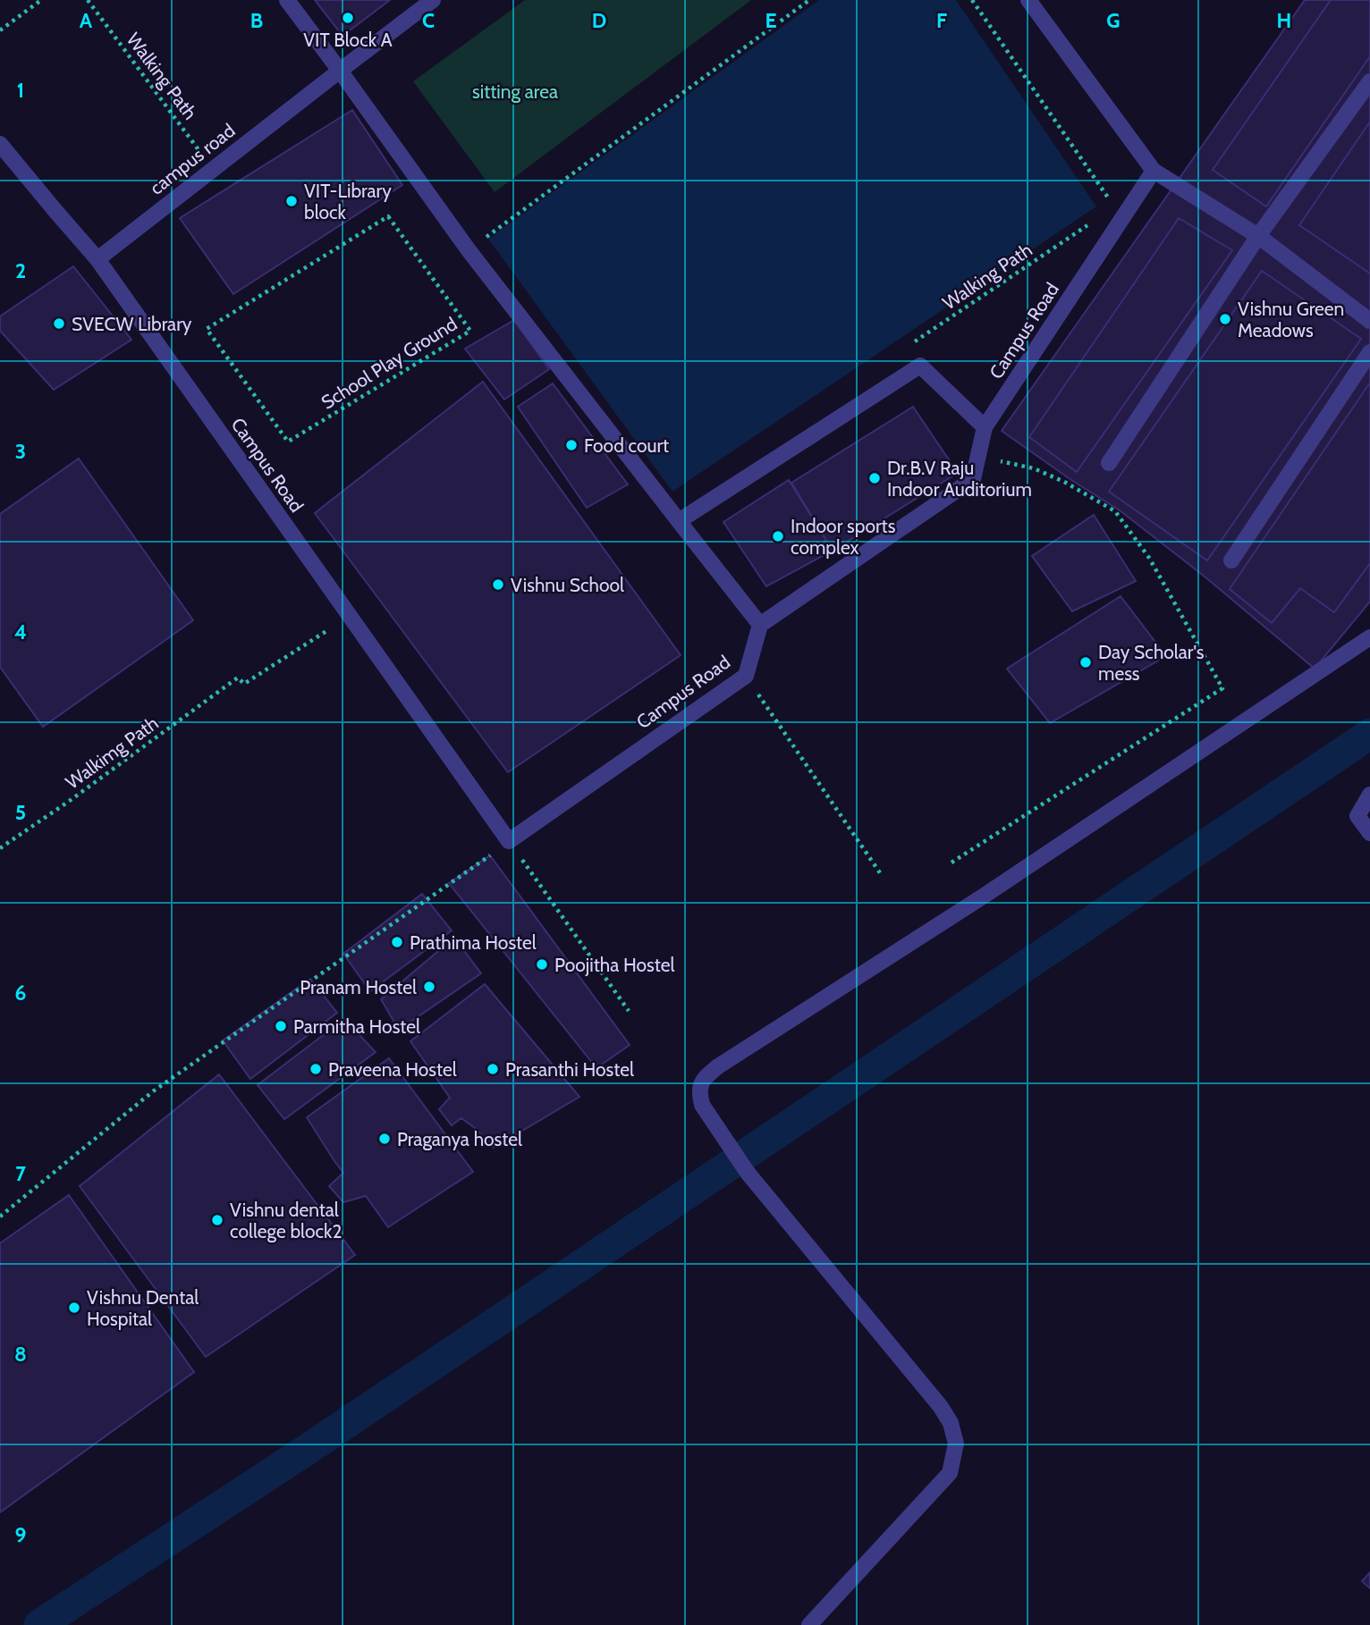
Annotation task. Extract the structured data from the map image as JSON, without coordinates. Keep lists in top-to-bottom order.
{
  "streets": {
    "street": ["campus road", "Campus Road"],
    "path": ["Walking Path", "School Play Ground", "Walkimg Path"]
  },
  "crossings": [
    ["Walking Path", "campus road"],
    ["campus road", "Campus Road"]
  ],
  "parks": ["sitting area"],
  "places": [
    "VIT Block A",
    "VIT-Library block",
    "Vishnu Green Meadows",
    "SVECW Library",
    "Food court",
    "Dr.B.V Raju Indoor Auditorium",
    "Indoor sports complex",
    "Vishnu School",
    "Day Scholar's mess",
    "Prathima Hostel",
    "Poojitha Hostel",
    "Pranam Hostel",
    "Parmitha Hostel",
    "Praveena Hostel",
    "Prasanthi Hostel",
    "Praganya hostel",
    "Vishnu dental college block2",
    "Vishnu Dental Hospital"
  ],
  "grid": {
    "columns": [
      "A",
      "B",
      "C",
      "D",
      "E",
      "F",
      "G",
      "H"
    ],
    "rows": [
      "1",
      "2",
      "3",
      "4",
      "5",
      "6",
      "7",
      "8",
      "9"
    ]
  }
}
